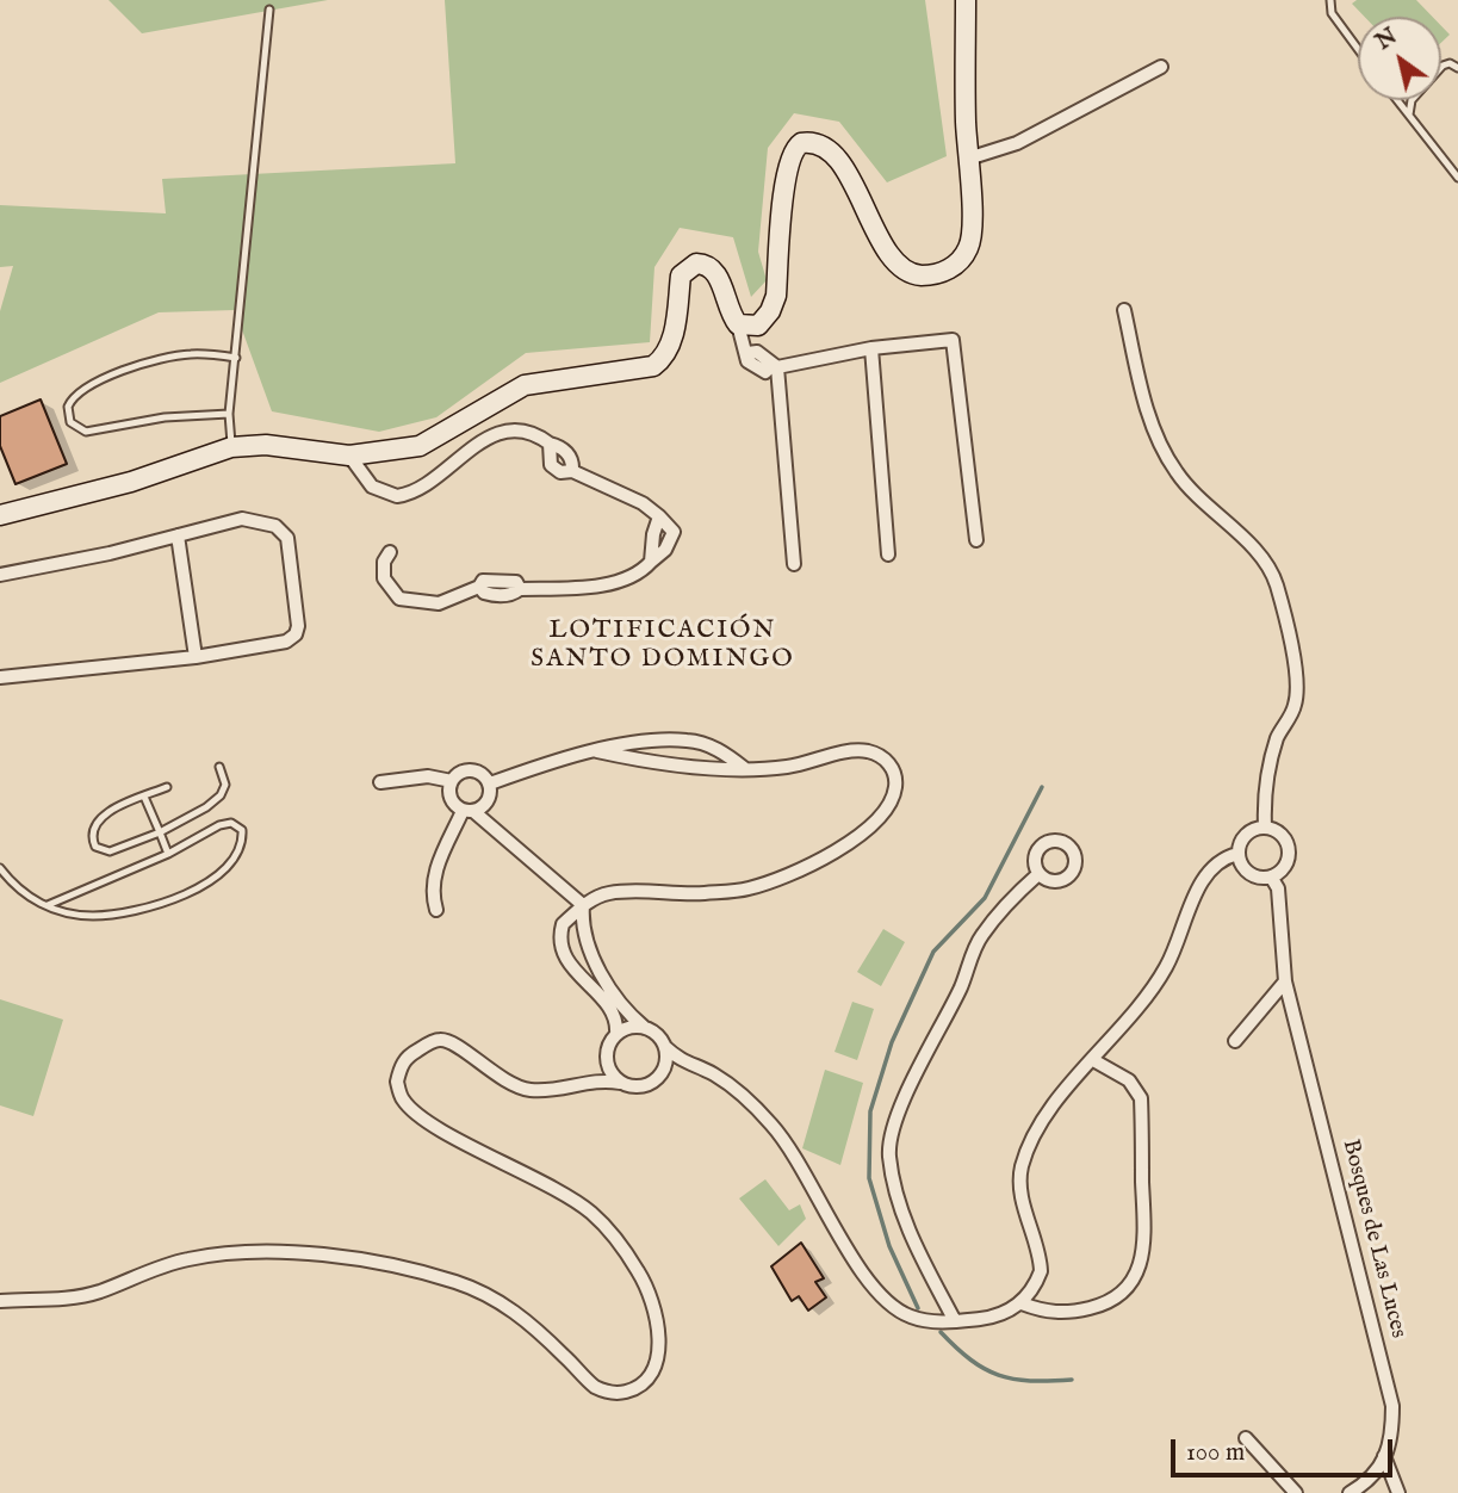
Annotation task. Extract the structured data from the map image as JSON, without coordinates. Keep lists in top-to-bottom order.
{
  "streets": {
    "street": ["Bosques de Las Luces"]
  },
  "districts": ["LOTIFICACIÓN SANTO DOMINGO"],
  "scale_bar": "100 m",
  "north": "top left"
}
